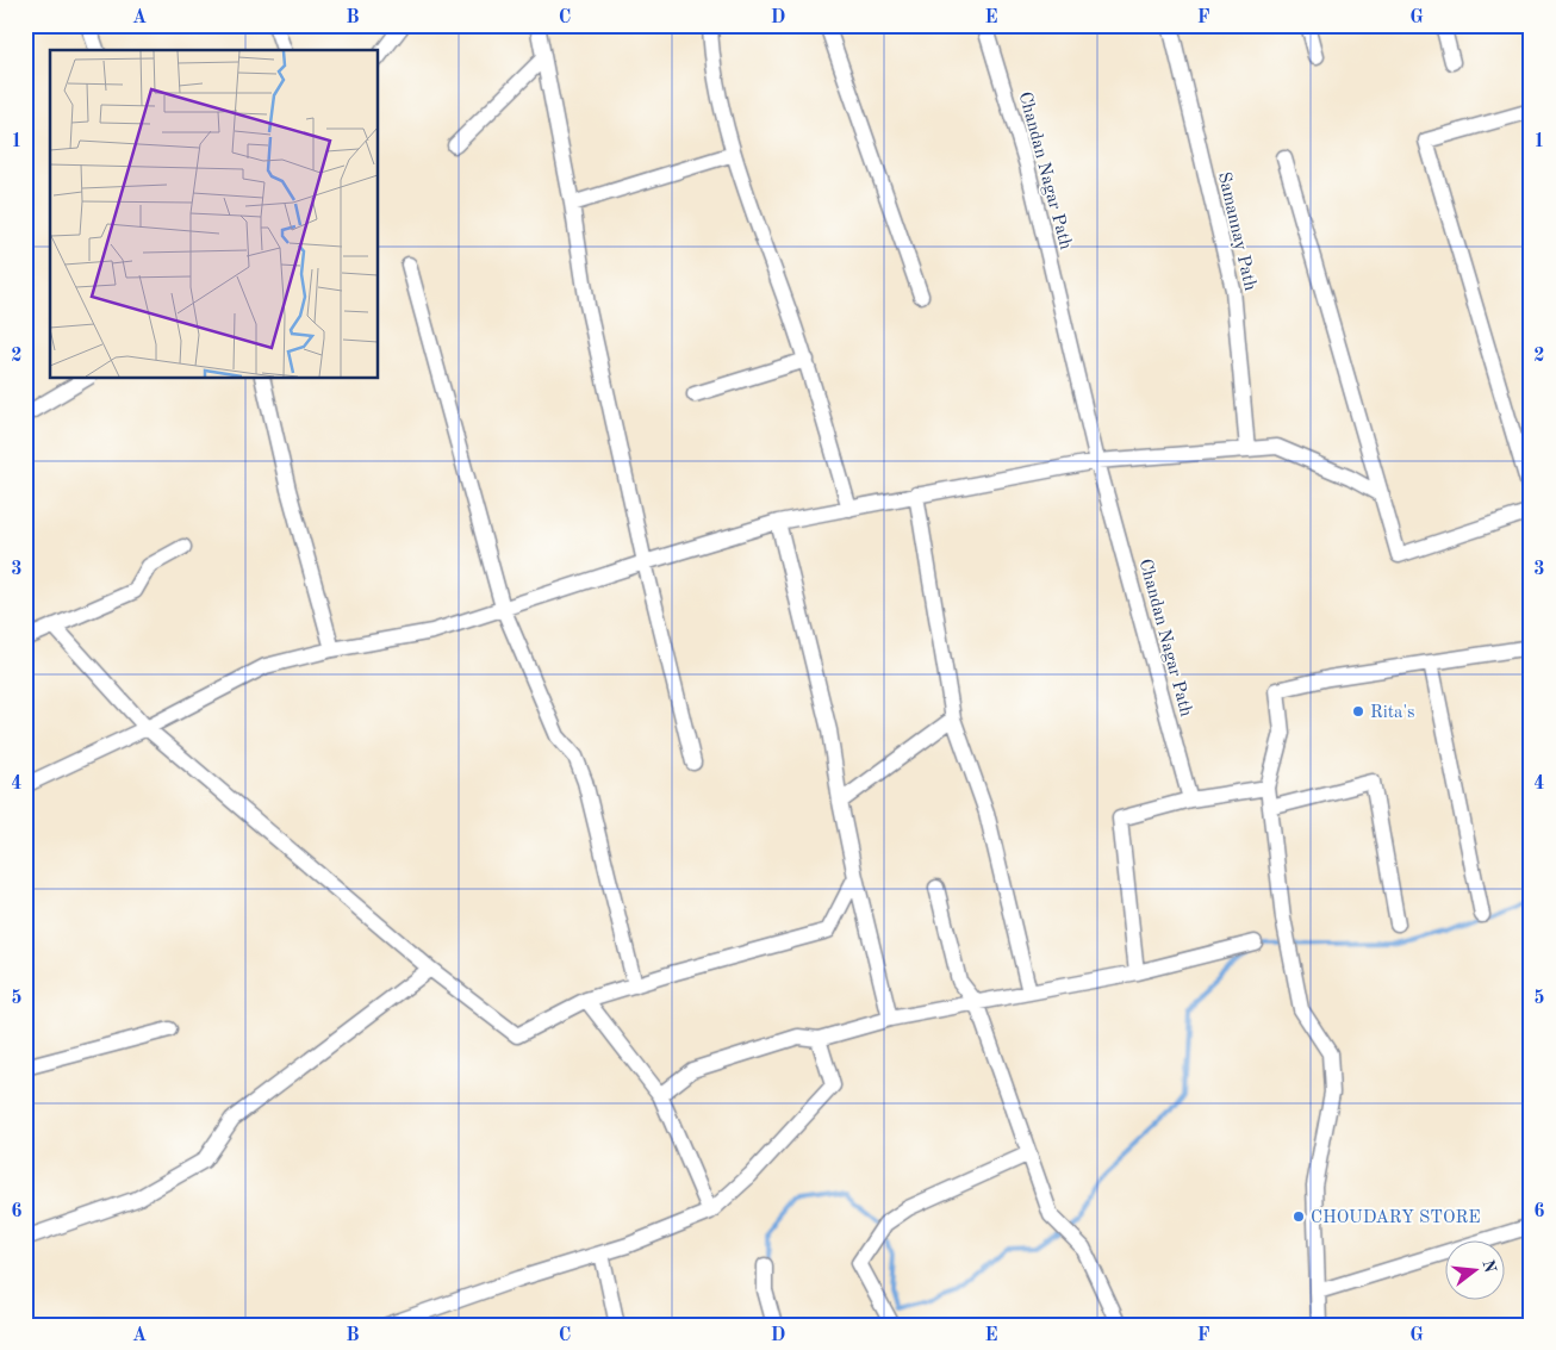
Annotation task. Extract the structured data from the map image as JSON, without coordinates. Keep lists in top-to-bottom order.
{
  "streets": {
    "street": ["Chandan Nagar Path", "Samannay Path"]
  },
  "places": ["Rita's", "CHOUDARY STORE"],
  "north": "right",
  "grid": {
    "columns": [
      "A",
      "B",
      "C",
      "D",
      "E",
      "F",
      "G"
    ],
    "rows": [
      "1",
      "2",
      "3",
      "4",
      "5",
      "6"
    ]
  }
}
